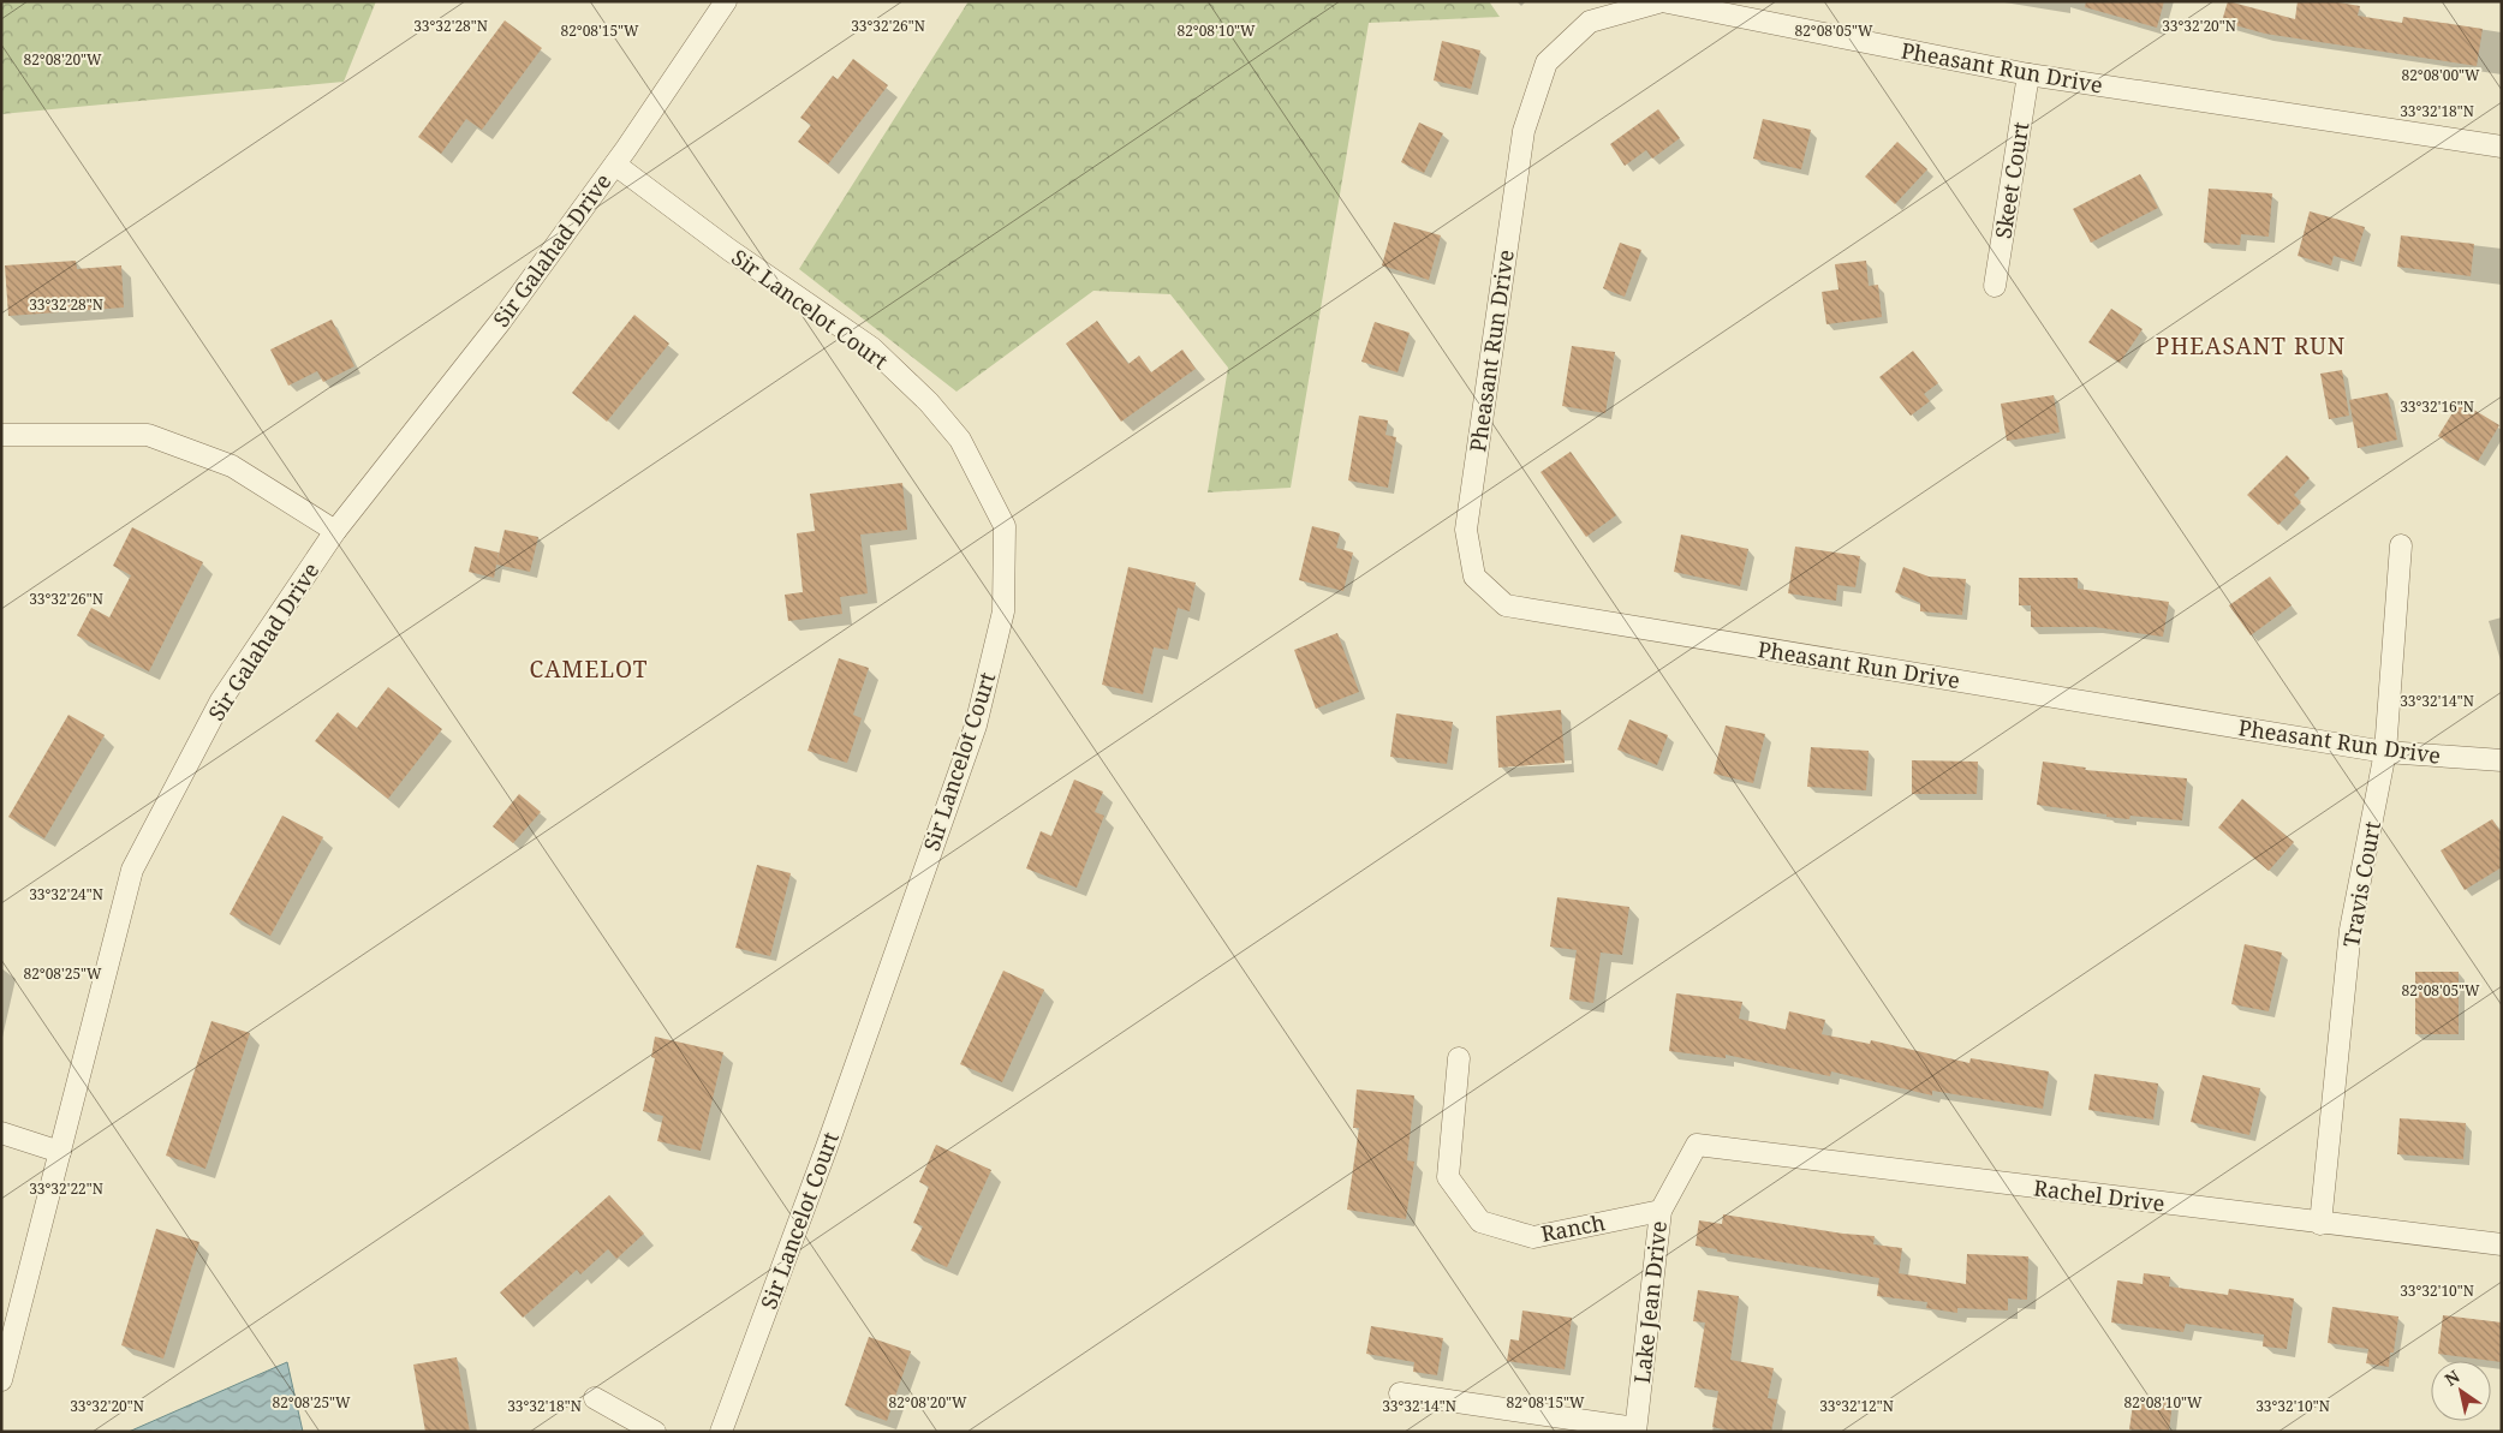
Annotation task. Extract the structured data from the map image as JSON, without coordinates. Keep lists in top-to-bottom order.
{
  "streets": {
    "street": [
      "Pheasant Run Drive",
      "Skeet Court",
      "Sir Galahad Drive",
      "Sir Lancelot Court",
      "Travis Court",
      "Rachel Drive",
      "Ranch",
      "Lake Jean Drive"
    ]
  },
  "crossings": [
    ["Pheasant Run Drive", "Skeet Court"],
    ["Pheasant Run Drive", "Travis Court"],
    ["Sir Galahad Drive", "Sir Lancelot Court"],
    ["Travis Court", "Rachel Drive"],
    ["Rachel Drive", "Lake Jean Drive"],
    ["Ranch", "Lake Jean Drive"]
  ],
  "districts": ["PHEASANT RUN", "CAMELOT"],
  "north": "top left",
  "coordinates": [
    "33°32'28\"N",
    "33°32'26\"N",
    "33°32'20\"N",
    "82°08'15\"W",
    "82°08'10\"W",
    "82°08'05\"W",
    "82°08'20\"W",
    "82°08'00\"W",
    "33°32'18\"N",
    "33°32'16\"N",
    "33°32'14\"N",
    "33°32'24\"N",
    "82°08'25\"W",
    "33°32'22\"N",
    "33°32'10\"N",
    "33°32'12\"N"
  ]
}
